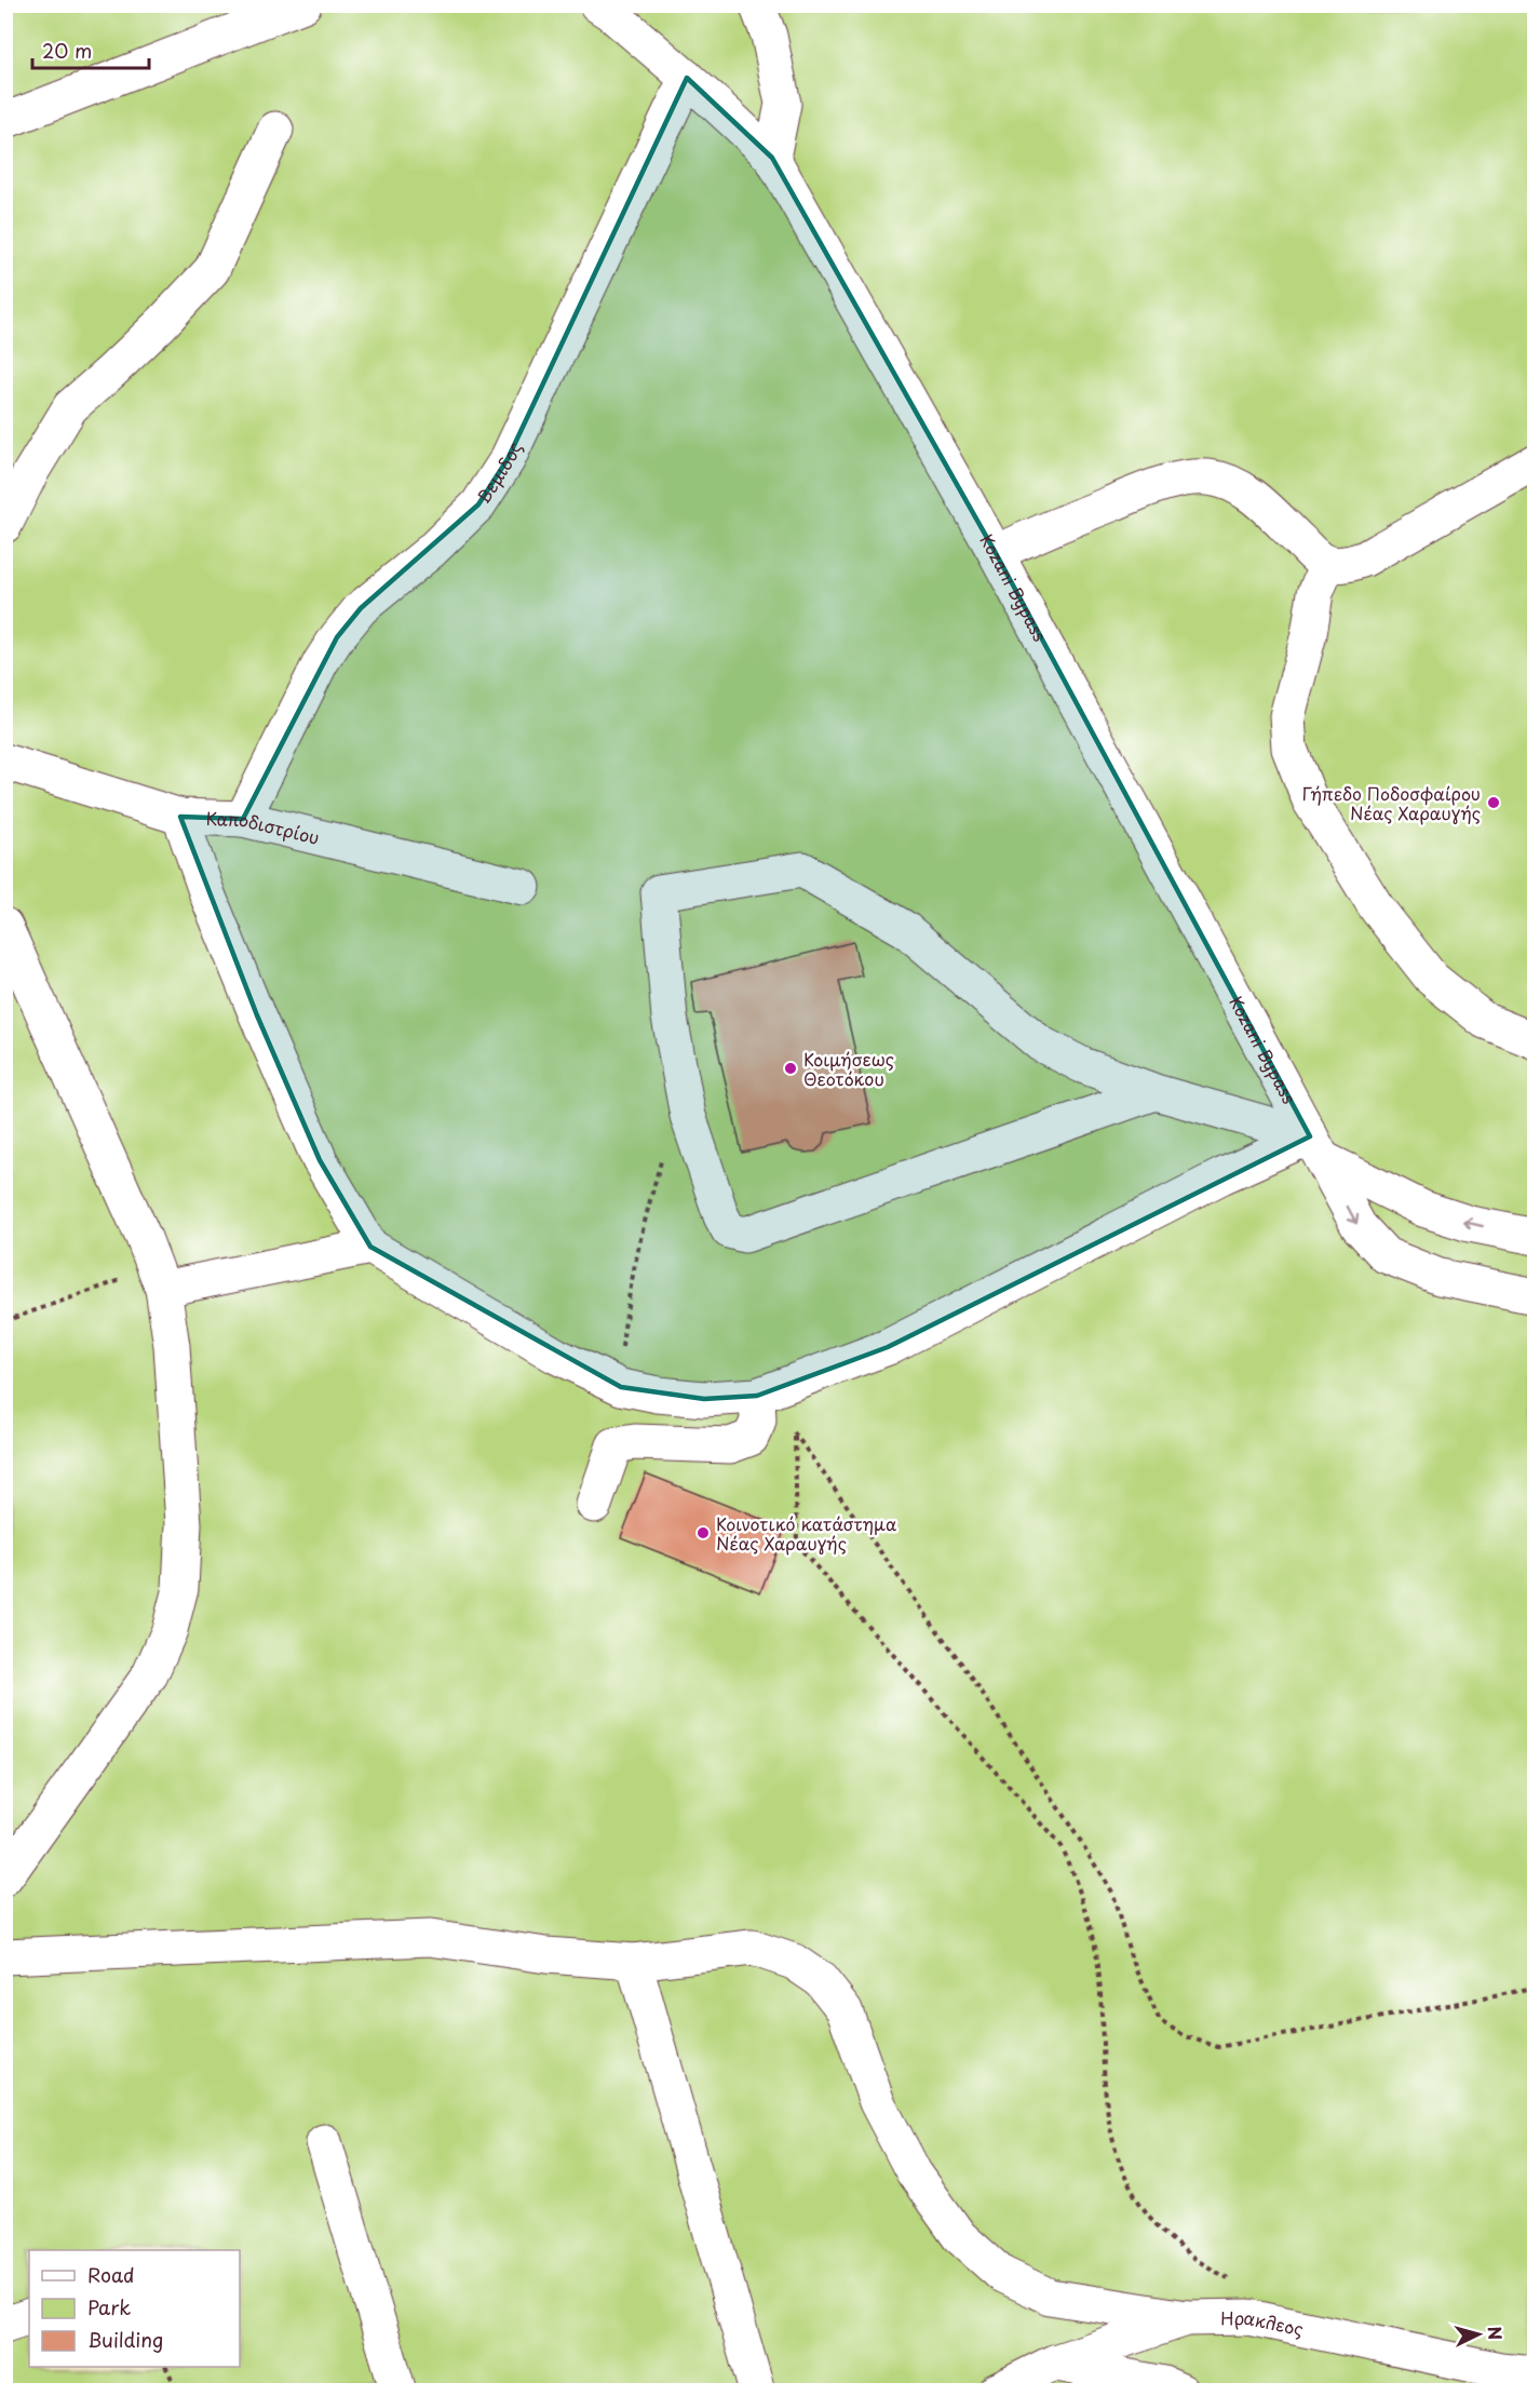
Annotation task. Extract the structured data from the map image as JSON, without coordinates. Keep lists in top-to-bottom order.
{
  "streets": {
    "street": [
      "Βεμιδος",
      "Kozani Bypass",
      "Καποδιστρίου",
      "Ηρακλεος"
    ]
  },
  "crossings": [
    ["Βεμιδος", "Kozani Bypass"],
    ["Βεμιδος", "Καποδιστρίου"]
  ],
  "places": ["Γήπεδο Ποδοσφαίρου Νέας Χαραυγής", "Κοιμήσεως Θεοτόκου", "Κοινοτικό κατάστημα Νέας Χαραυγής"],
  "legend": ["Road", "Park", "Building"],
  "scale_bar": "20 m",
  "north": "right"
}
